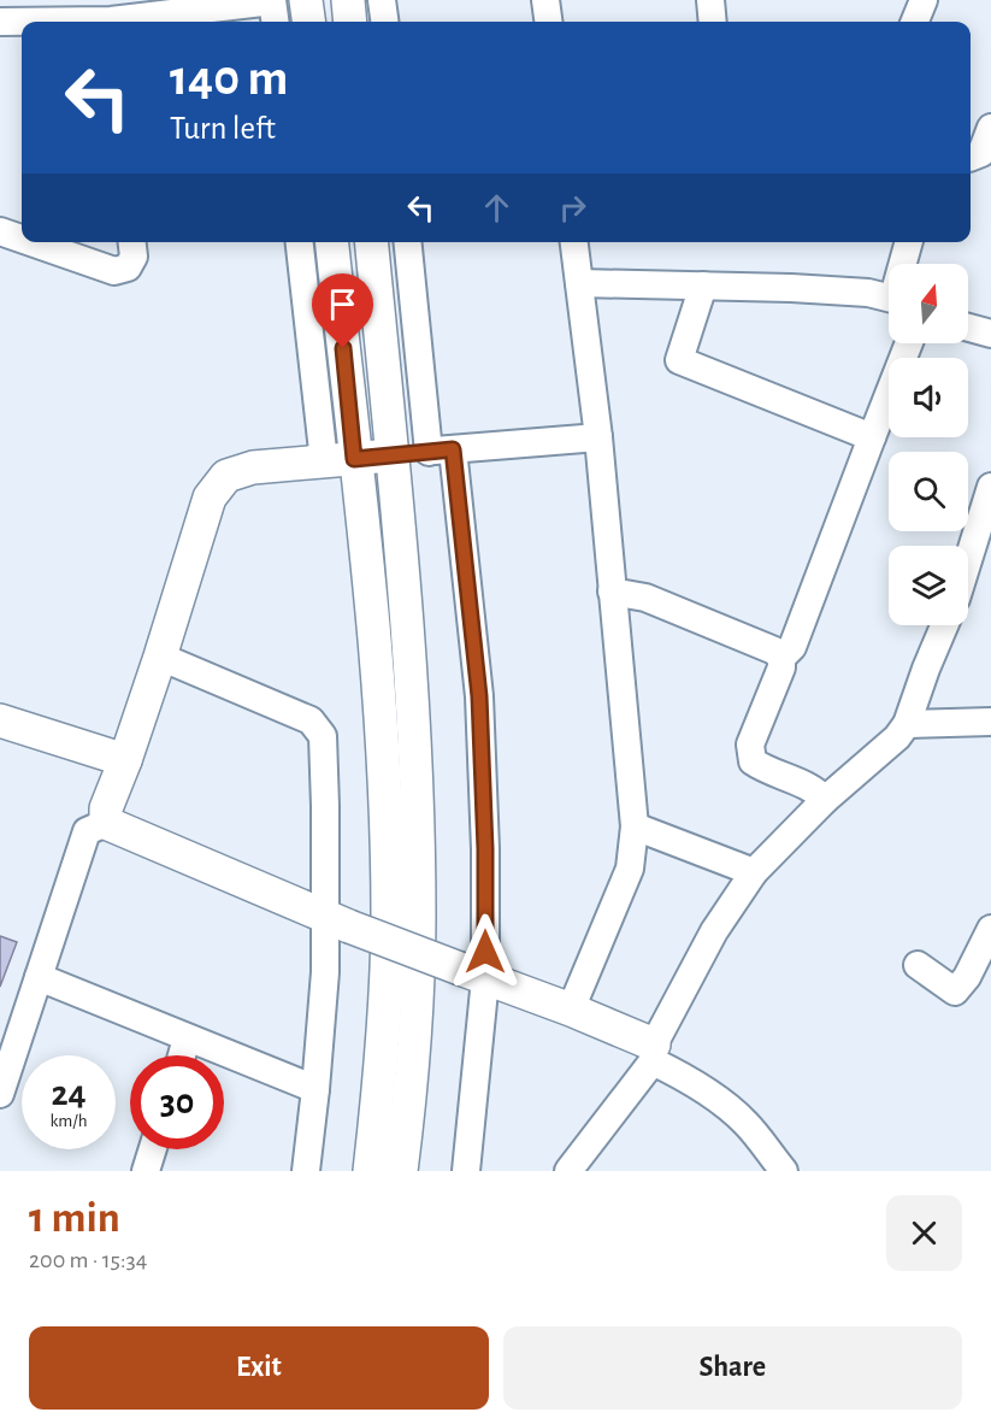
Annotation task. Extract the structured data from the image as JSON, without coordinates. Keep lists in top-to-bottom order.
{
  "north": "top",
  "page": {
    "turn": ["140 m", "Turn left"],
    "speed": "24 km/h",
    "limit": "30",
    "heading": ["1 min", "200 m · 15:34"],
    "buttons": ["Exit", "Share"]
  }
}
